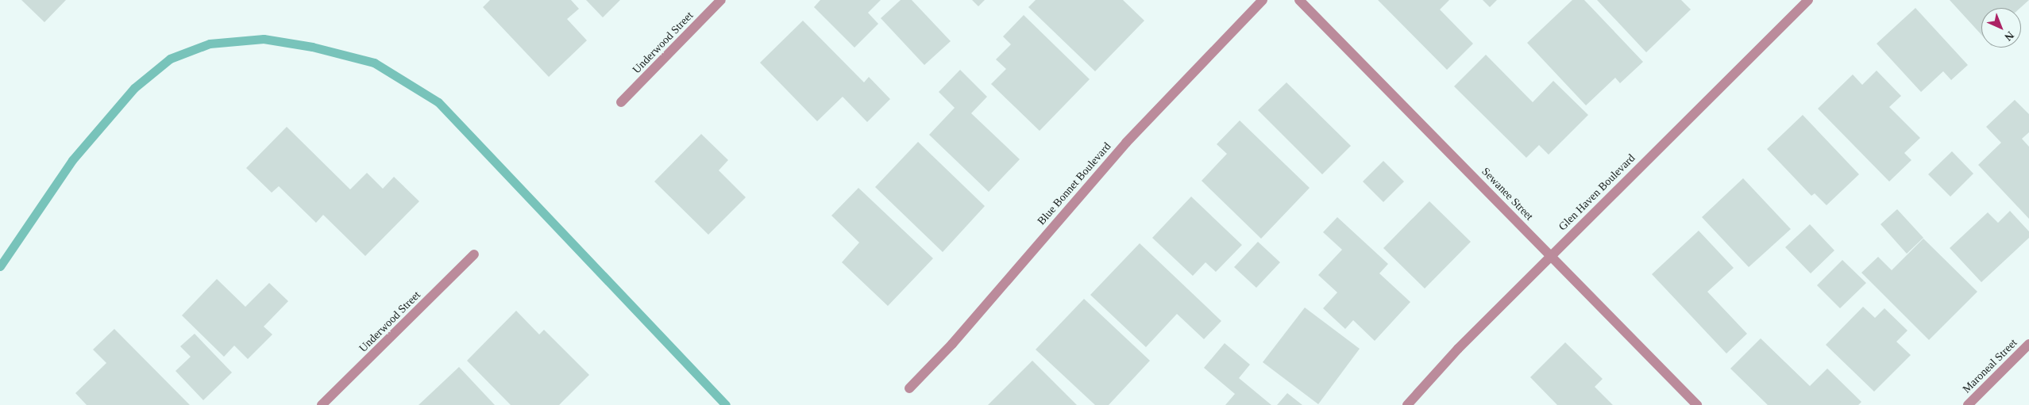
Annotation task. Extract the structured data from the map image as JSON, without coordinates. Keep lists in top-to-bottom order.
{
  "streets": {
    "street": [
      "Underwood Street",
      "Blue Bonnet Boulevard",
      "Glen Haven Boulevard",
      "Sewanee Street",
      "Maroneal Street"
    ]
  },
  "crossings": [
    ["Glen Haven Boulevard", "Sewanee Street"]
  ],
  "north": "bottom right"
}
